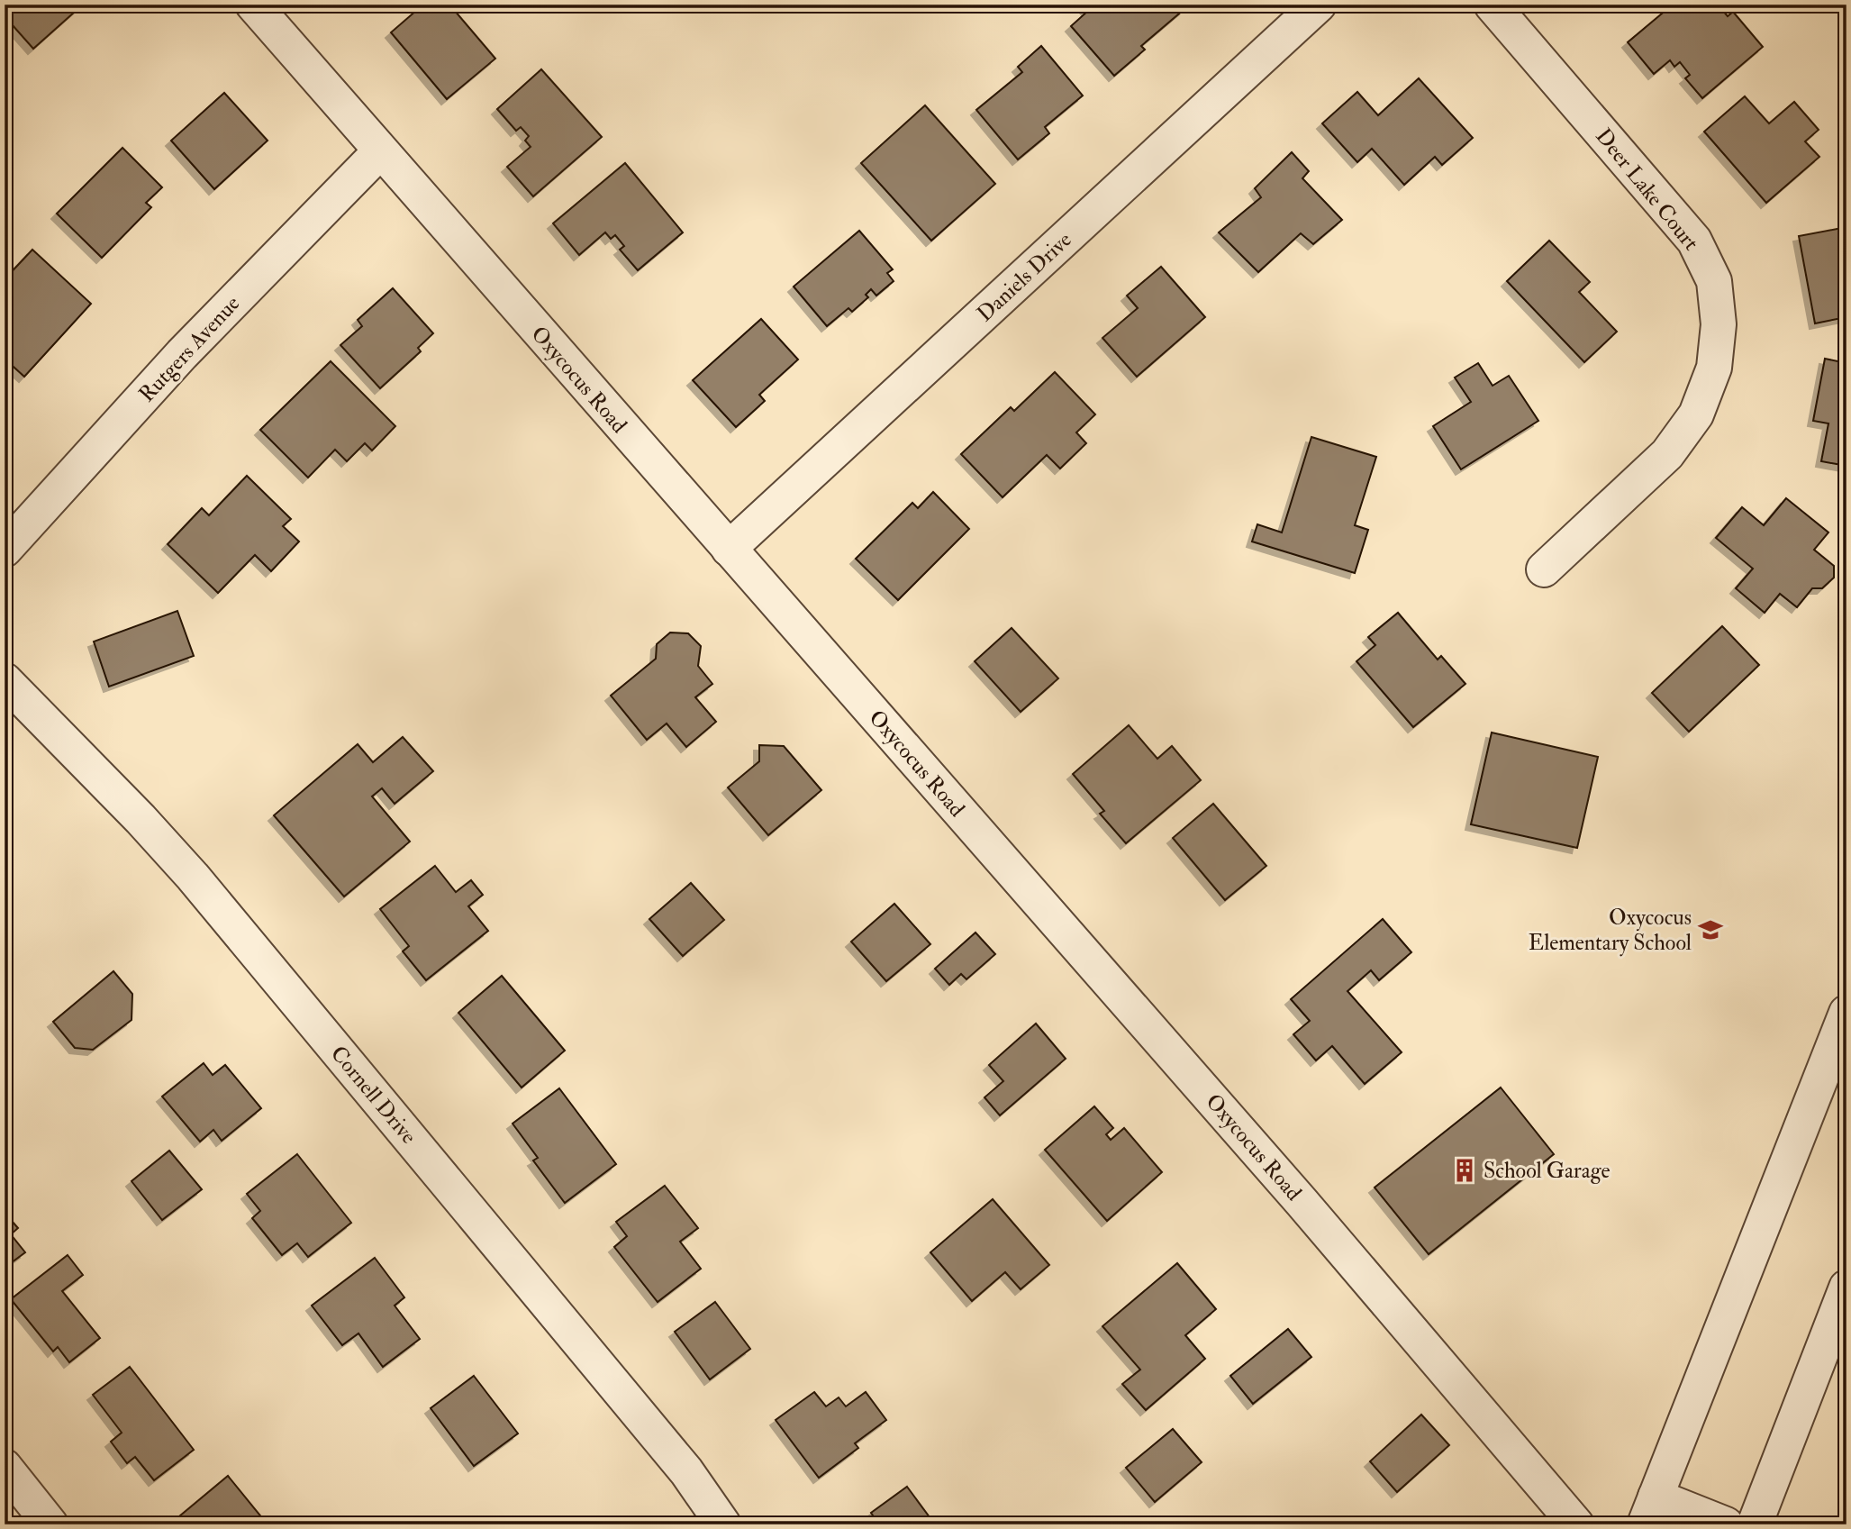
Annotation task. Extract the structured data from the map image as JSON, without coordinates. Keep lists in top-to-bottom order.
{
  "streets": {
    "street": [
      "Deer Lake Court",
      "Daniels Drive",
      "Rutgers Avenue",
      "Oxycocus Road",
      "Cornell Drive"
    ]
  },
  "crossings": [
    ["Daniels Drive", "Oxycocus Road"],
    ["Rutgers Avenue", "Oxycocus Road"]
  ],
  "places": {
    "school or university": ["Oxycocus Elementary School"],
    "building": ["School Garage"]
  }
}
